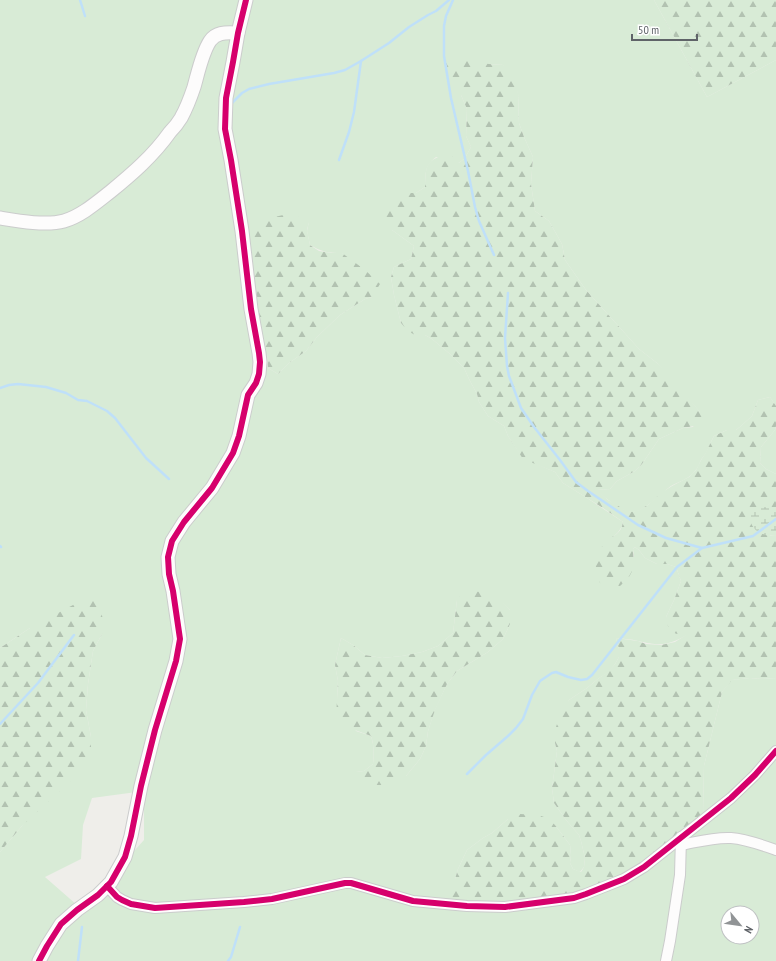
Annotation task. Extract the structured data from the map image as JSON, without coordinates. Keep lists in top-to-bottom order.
{
  "scale_bar": "50 m",
  "north": "bottom right"
}
